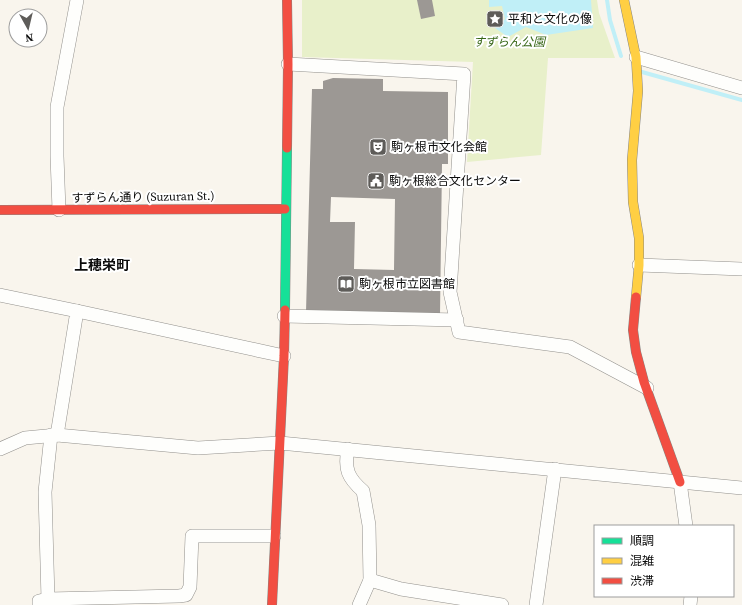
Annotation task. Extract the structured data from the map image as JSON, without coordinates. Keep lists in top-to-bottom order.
{
  "streets": {
    "street": ["すずらん通り (Suzuran St.)"]
  },
  "districts": ["上穂栄町"],
  "parks": ["すずらん公園"],
  "places": {
    "place": ["平和と文化の像"],
    "theatre": ["駒ヶ根市文化会館"],
    "public building": ["駒ヶ根総合文化センター"],
    "library": ["駒ヶ根市立図書館"]
  },
  "legend": ["順調", "混雑", "渋滞"],
  "north": "bottom"
}
